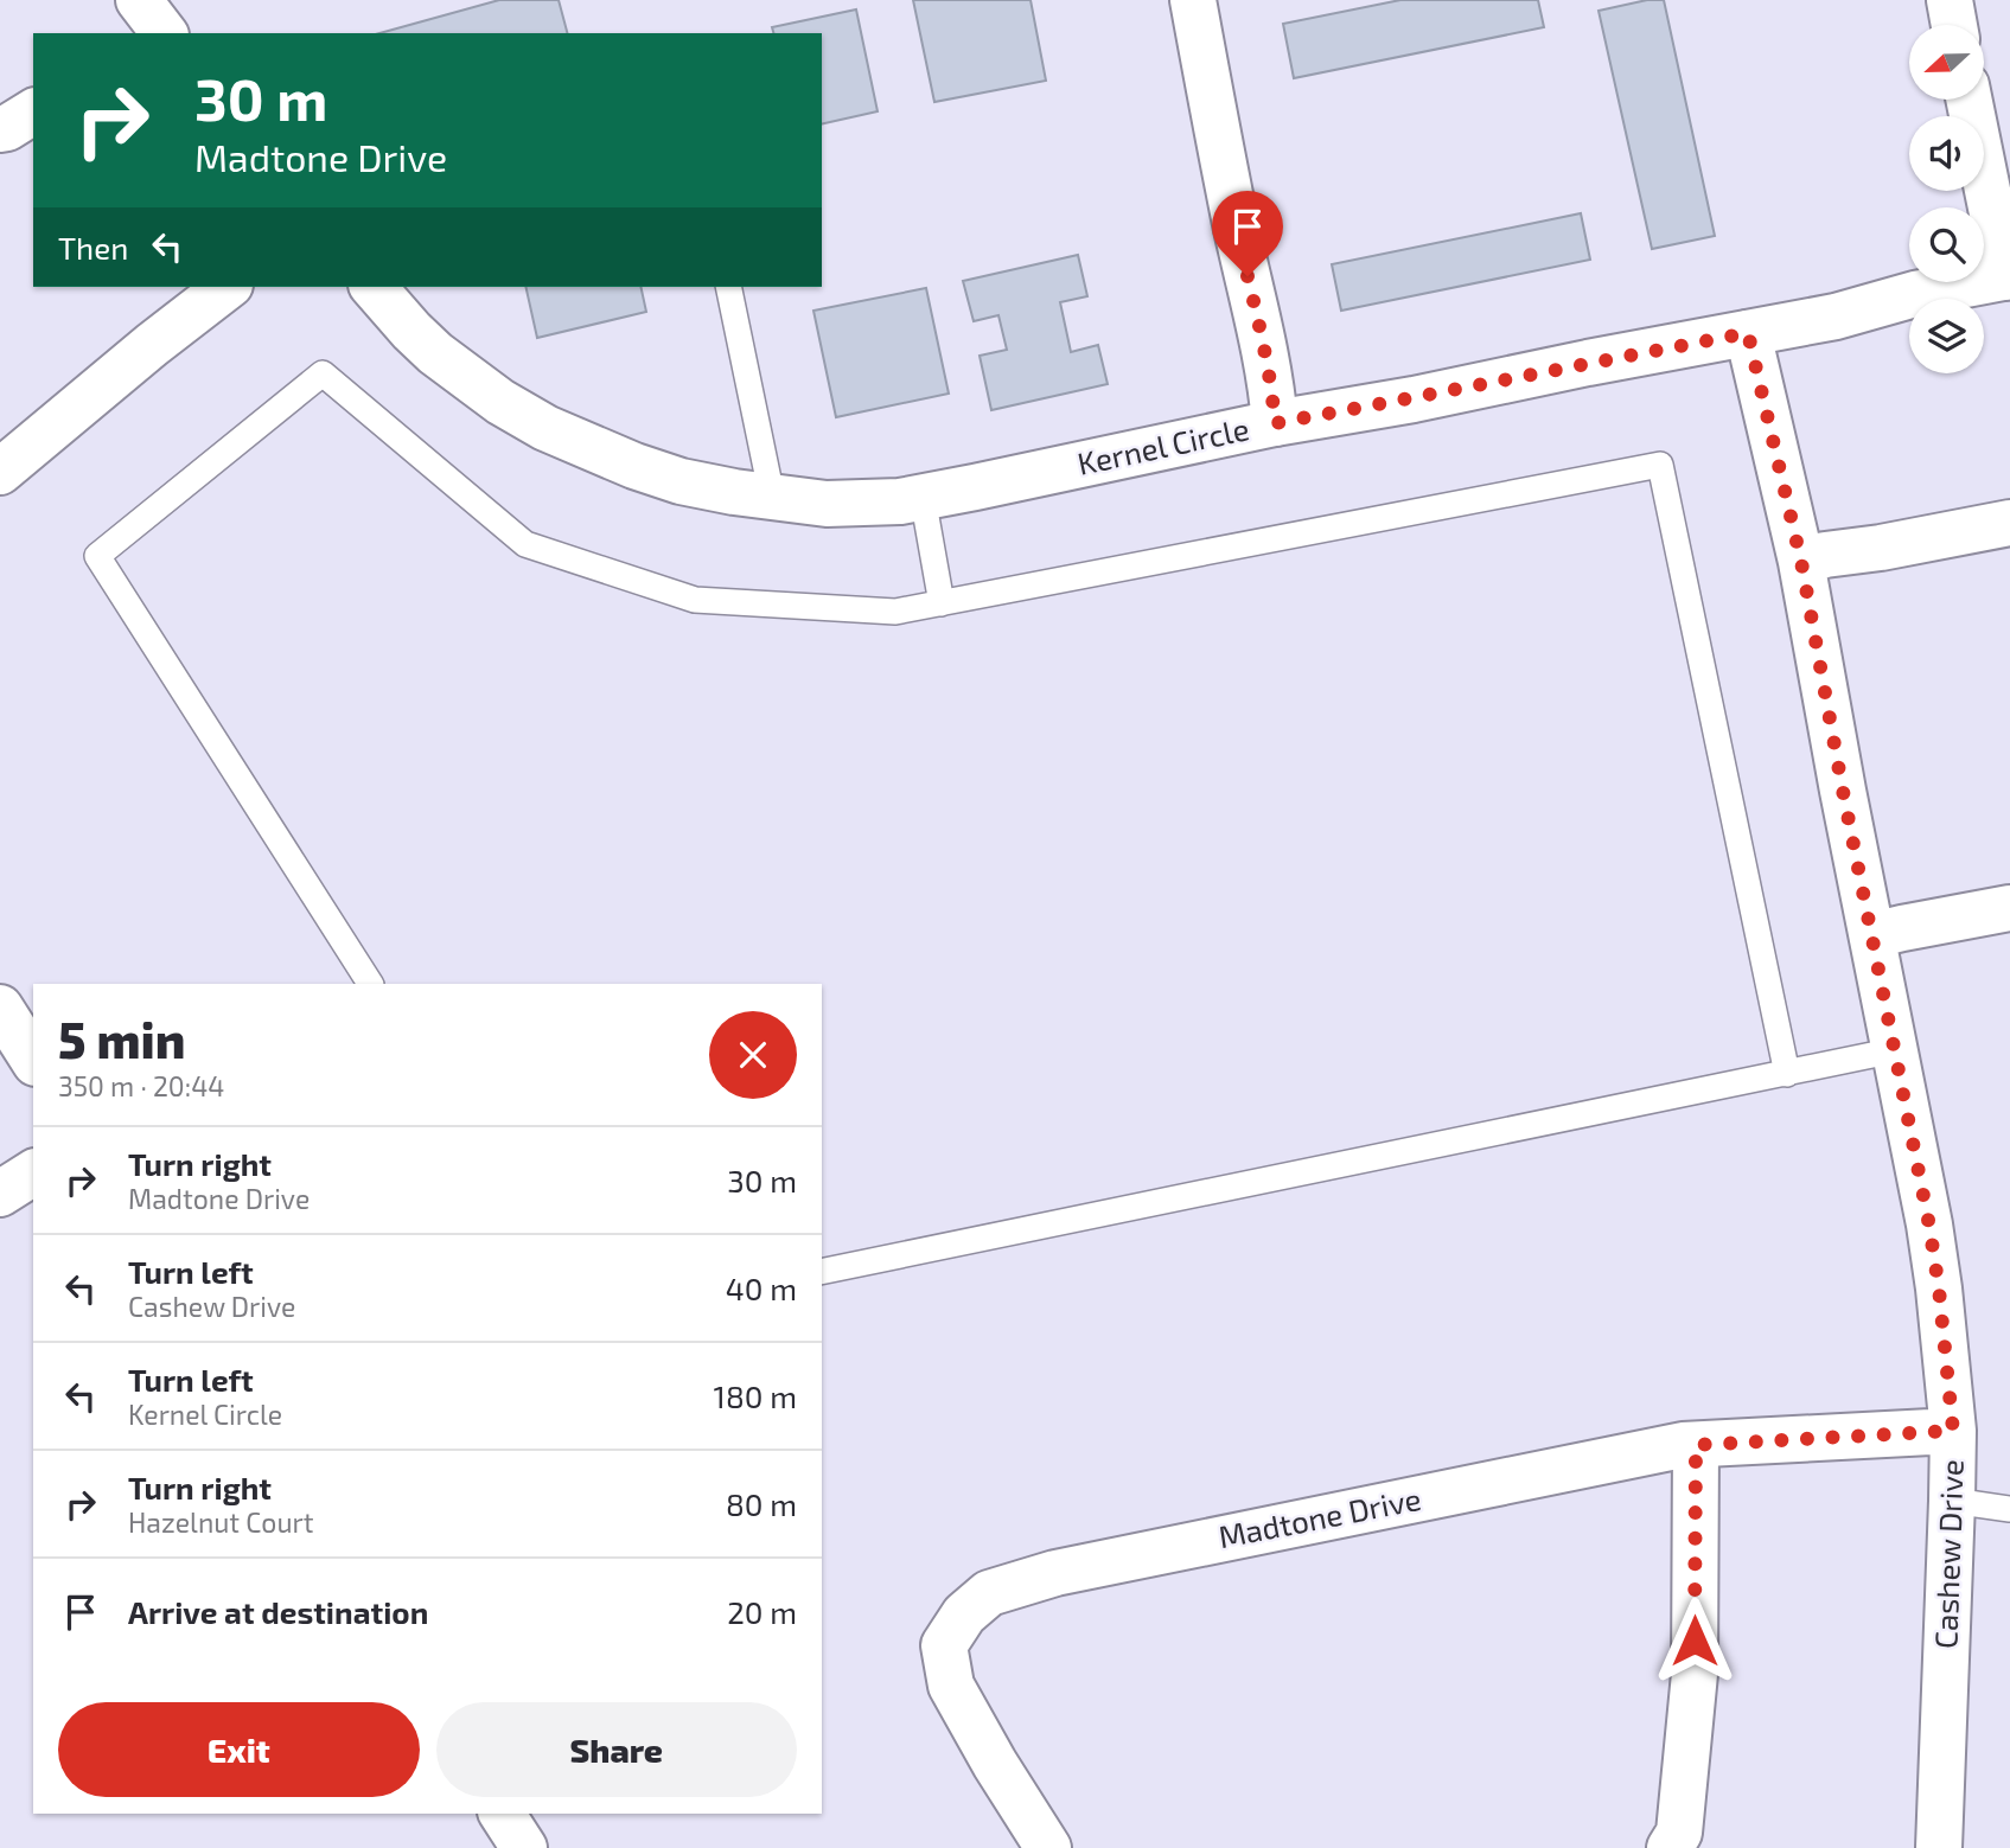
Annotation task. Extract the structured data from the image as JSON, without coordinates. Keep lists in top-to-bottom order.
{
  "streets": {
    "street": ["Kernel Circle", "Madtone Drive", "Cashew Drive"]
  },
  "crossings": [
    ["Kernel Circle", "Cashew Drive"],
    ["Madtone Drive", "Cashew Drive"]
  ],
  "north": "left",
  "page": {
    "turn": ["30 m", "Madtone Drive"],
    "then": "Then",
    "heading": ["5 min", "350 m · 20:44"],
    "list": [
      {
        "name": "Turn right",
        "note": "Madtone Drive",
        "value": "30 m"
      },
      {
        "name": "Turn left",
        "note": "Cashew Drive",
        "value": "40 m"
      },
      {
        "name": "Turn left",
        "note": "Kernel Circle",
        "value": "180 m"
      },
      {
        "name": "Turn right",
        "note": "Hazelnut Court",
        "value": "80 m"
      },
      {
        "name": "Arrive at destination",
        "value": "20 m"
      }
    ],
    "buttons": ["Exit", "Share"]
  }
}
